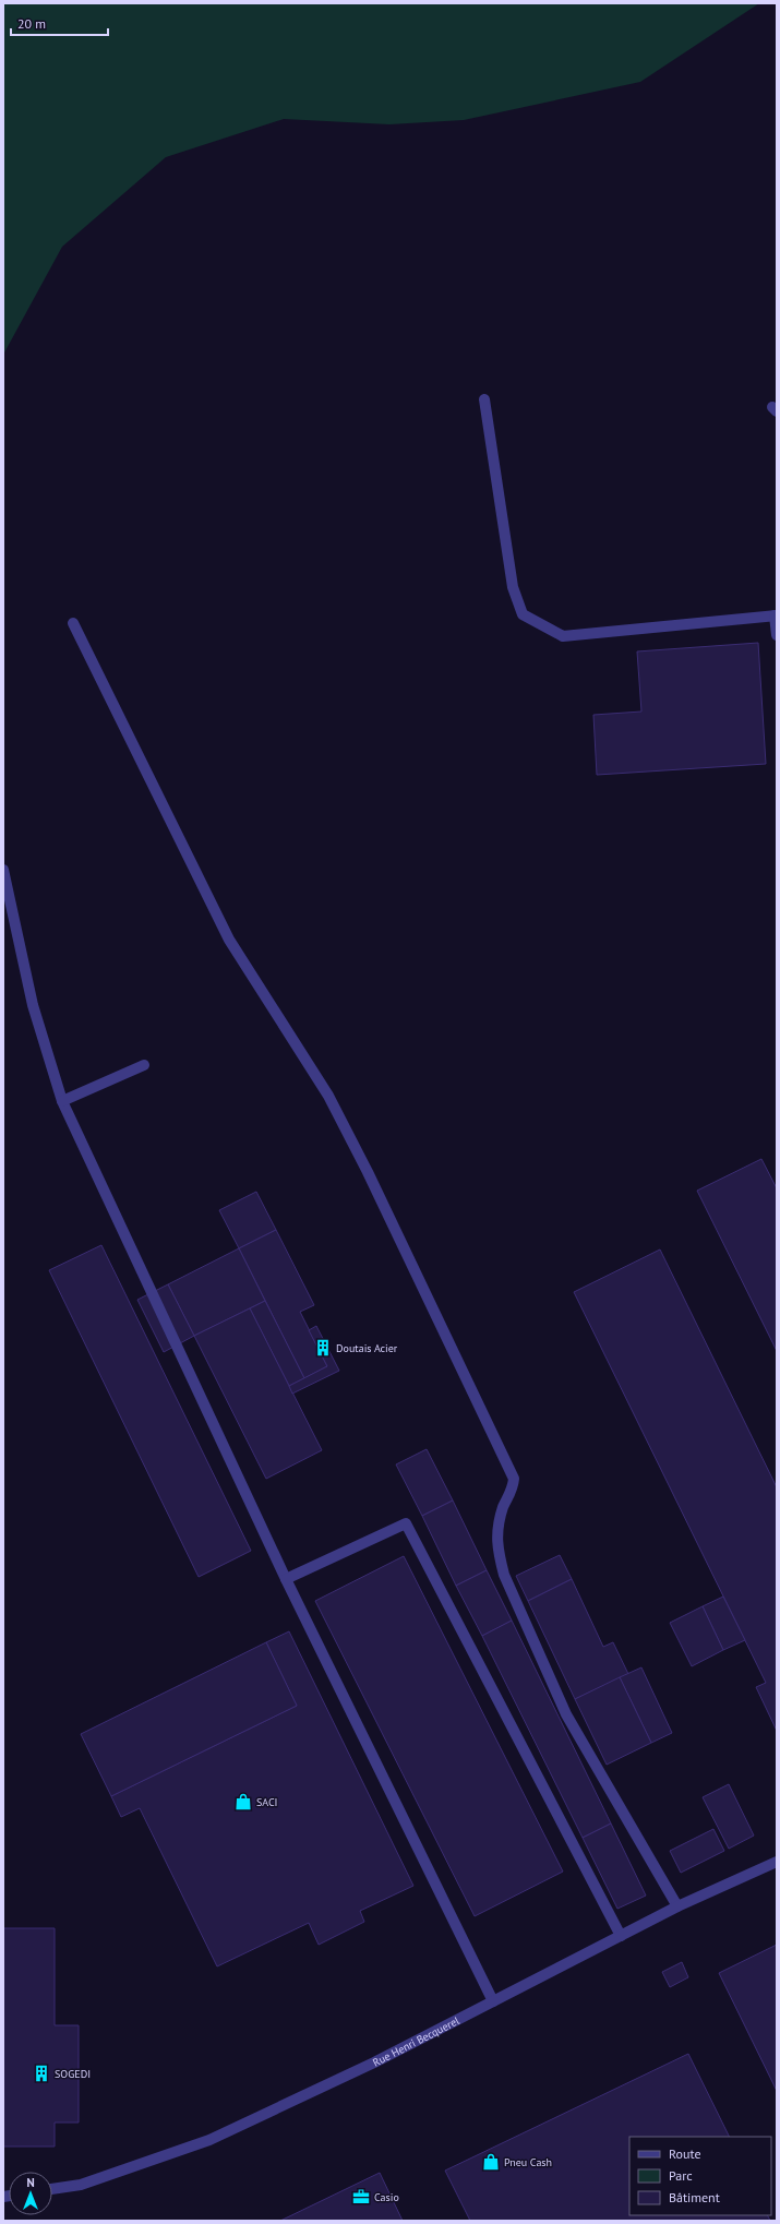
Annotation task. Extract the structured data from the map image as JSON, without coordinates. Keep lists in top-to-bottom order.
{
  "streets": {
    "street": ["Rue Henri Becquerel"]
  },
  "places": {
    "building": ["Doutais Acier", "SOGEDI"],
    "shop": ["SACI", "Pneu Cash"],
    "office": ["Casio"]
  },
  "legend": ["Route", "Parc", "Bâtiment"],
  "scale_bar": "20 m",
  "north": "top"
}
